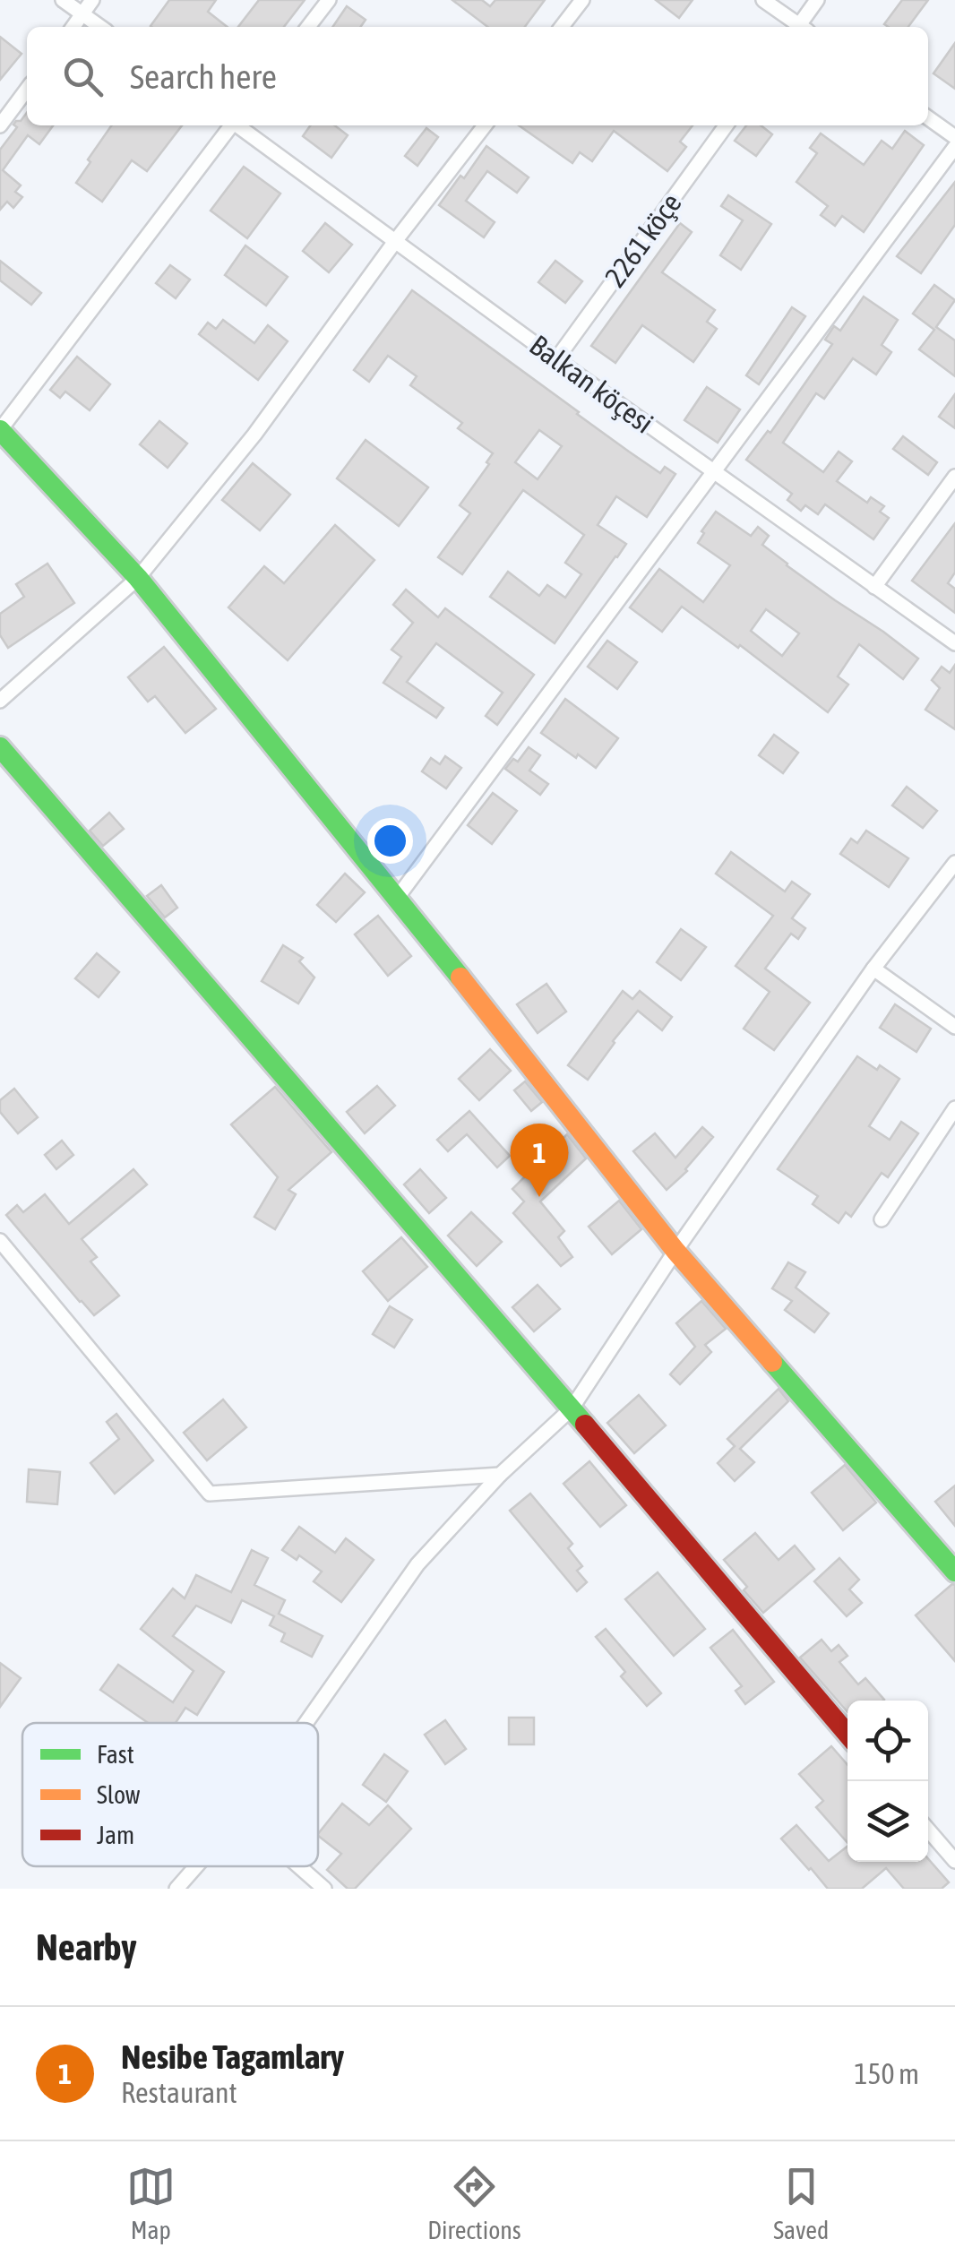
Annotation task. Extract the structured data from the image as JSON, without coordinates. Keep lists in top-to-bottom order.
{
  "streets": {
    "street": ["2261 köçe", "Balkan köçesi"]
  },
  "crossings": [
    ["2261 köçe", "Balkan köçesi"]
  ],
  "legend": ["Fast", "Slow", "Jam"],
  "page": {
    "search": "Search here",
    "pins": "1",
    "heading": "Nearby",
    "list": [
      {
        "mark": "1",
        "name": "Nesibe Tagamlary",
        "note": "Restaurant",
        "value": "150 m"
      }
    ],
    "nav": ["Map", "Directions", "Saved"]
  }
}
